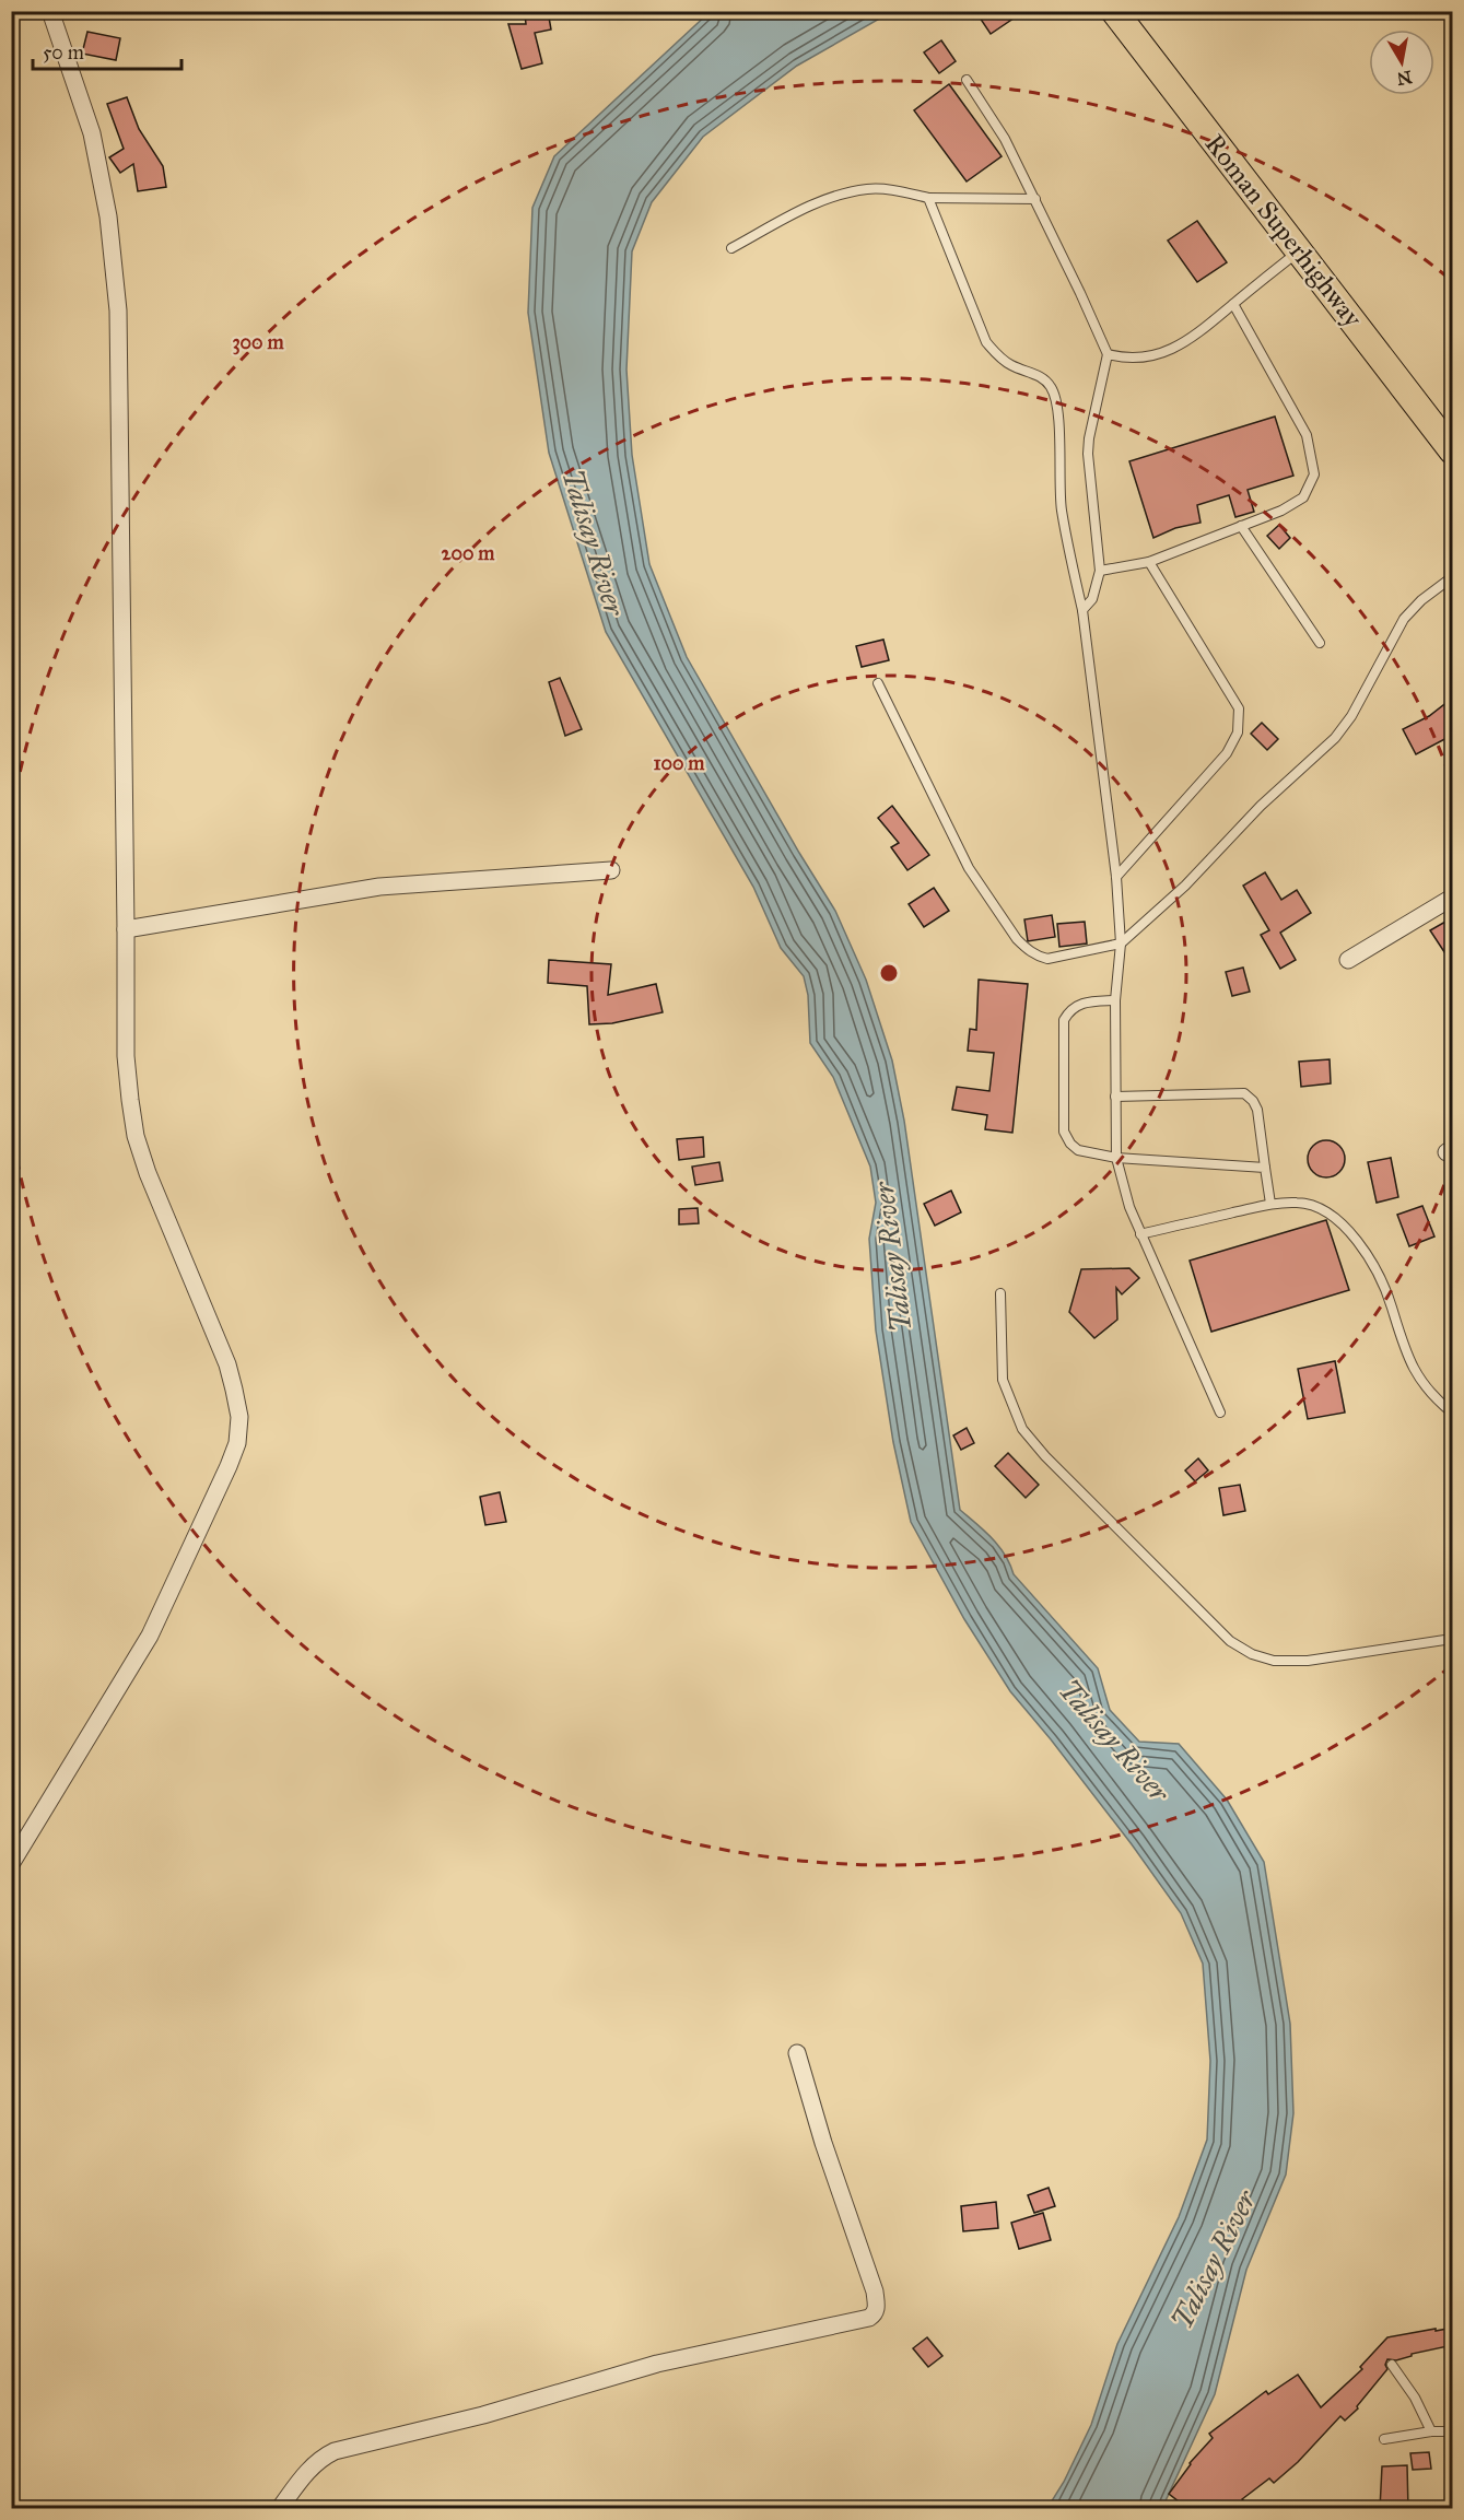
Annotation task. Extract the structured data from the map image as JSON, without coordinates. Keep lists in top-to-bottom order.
{
  "streets": {
    "main road": ["Roman Superhighway"]
  },
  "water": ["Talisay River"],
  "scale_bar": "50 m",
  "north": "bottom",
  "rings": ["300 m", "200 m", "100 m"]
}
